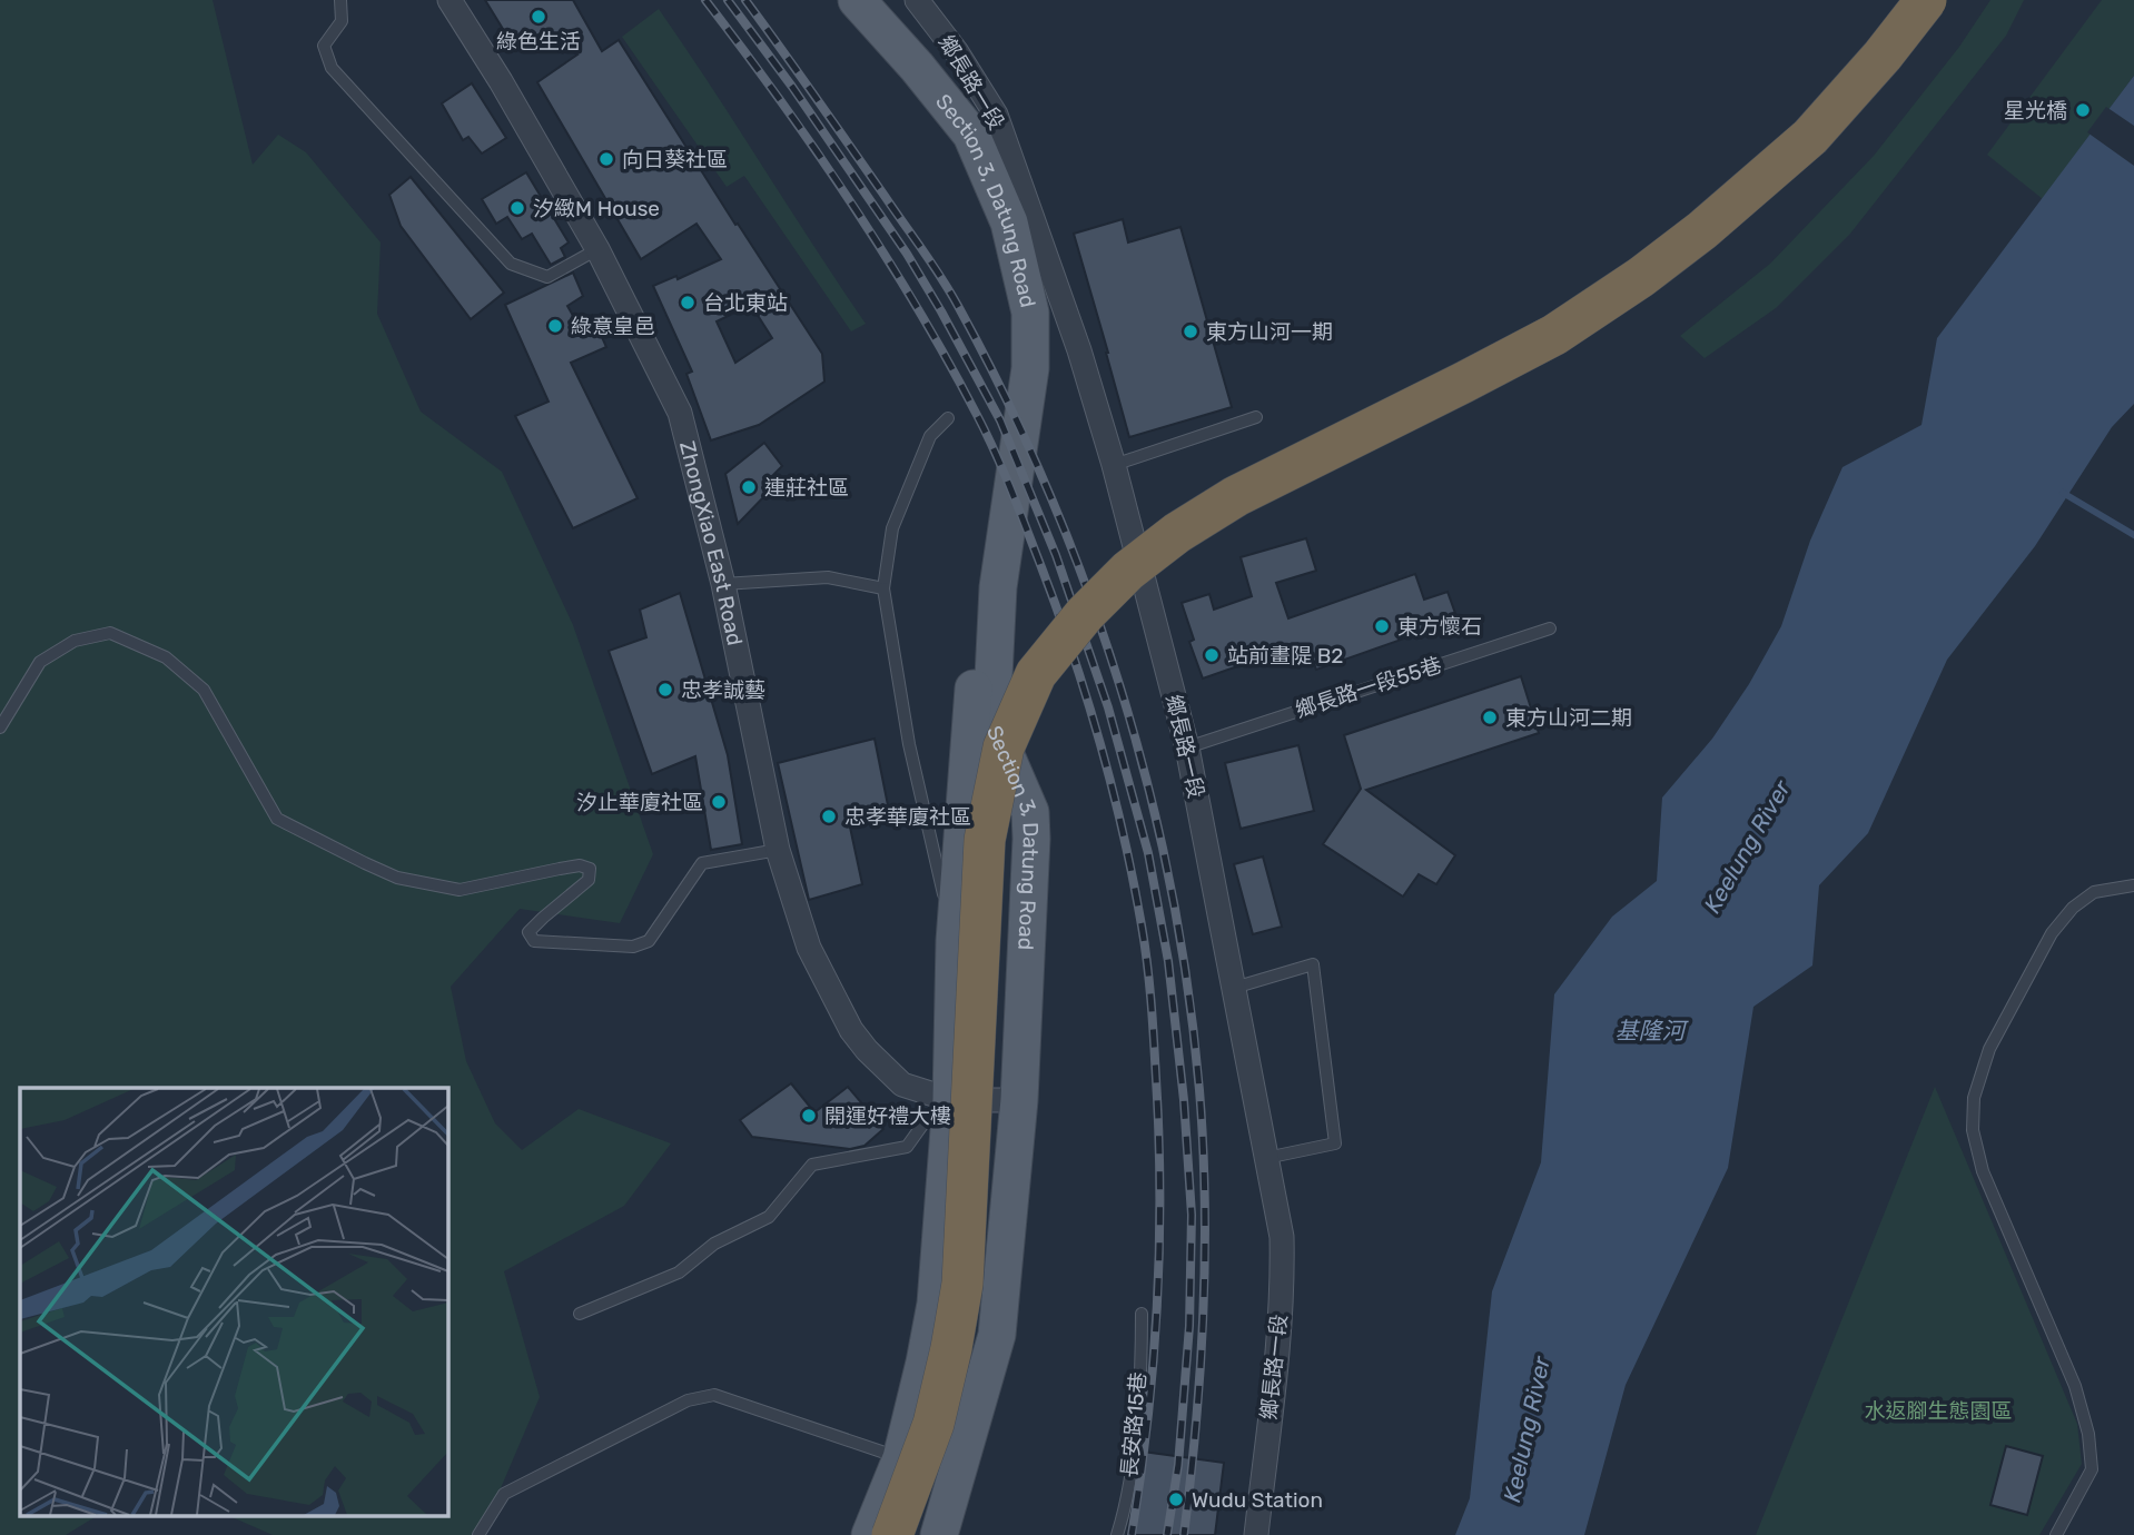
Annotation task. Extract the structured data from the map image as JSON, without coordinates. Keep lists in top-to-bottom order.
{
  "streets": {
    "main road": ["Section 3, Datung Road"],
    "street": ["鄉長路一段", "ZhongXiao East Road"],
    "lane": ["鄉長路一段55巷", "長安路15巷"]
  },
  "crossings": [
    ["鄉長路一段", "鄉長路一段55巷"],
    ["Section 3, Datung Road", "ZhongXiao East Road"]
  ],
  "water": ["Keelung River", "基隆河"],
  "parks": ["水返腳生態園區"],
  "places": [
    "綠色生活",
    "星光橋",
    "向日葵社區",
    "汐緻M House",
    "台北東站",
    "綠意皇邑",
    "東方山河一期",
    "連莊社區",
    "東方懷石",
    "站前畫隄 B2",
    "忠孝誠藝",
    "東方山河二期",
    "汐止華廈社區",
    "忠孝華廈社區",
    "開運好禮大樓",
    "Wudu Station"
  ]
}
